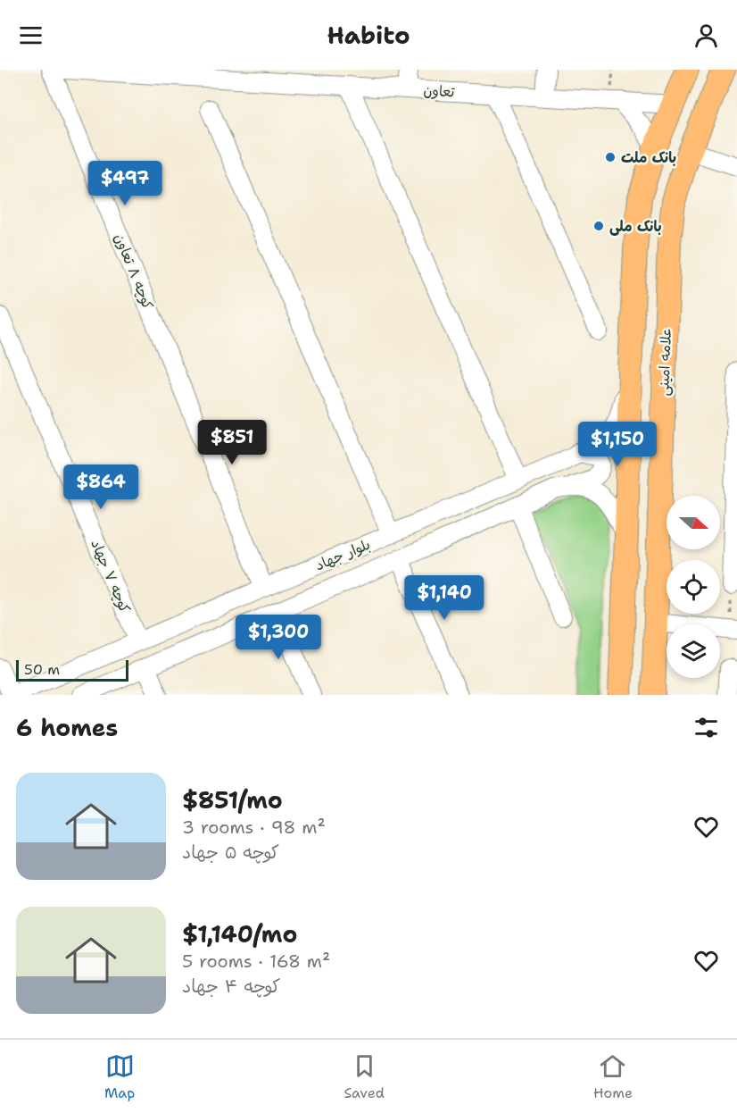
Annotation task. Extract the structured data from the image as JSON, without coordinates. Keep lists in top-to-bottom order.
{
  "streets": {
    "main road": ["علامه امینی"],
    "street": [
      "تعاون",
      "کوچه ۸ تعاون",
      "بلوار جهاد",
      "کوچه ۷ جهاد"
    ]
  },
  "crossings": [
    ["کوچه ۸ تعاون", "بلوار جهاد"],
    ["بلوار جهاد", "کوچه ۷ جهاد"]
  ],
  "places": ["بانک ملت", "بانک ملی"],
  "scale_bar": "50 m",
  "north": "right",
  "page": {
    "header": "Habito",
    "price": [
      "$497",
      "$851",
      "$1,150",
      "$864",
      "$1,140",
      "$1,300"
    ],
    "scale": "50 m",
    "heading": "6 homes",
    "list": [
      {
        "name": "$851/mo",
        "note": "3 rooms · 98 m² · کوچه ۵ جهاد"
      },
      {
        "name": "$1,140/mo",
        "note": "5 rooms · 168 m² · کوچه ۴ جهاد"
      }
    ],
    "tabs": ["Map", "Saved", "Home"]
  }
}
